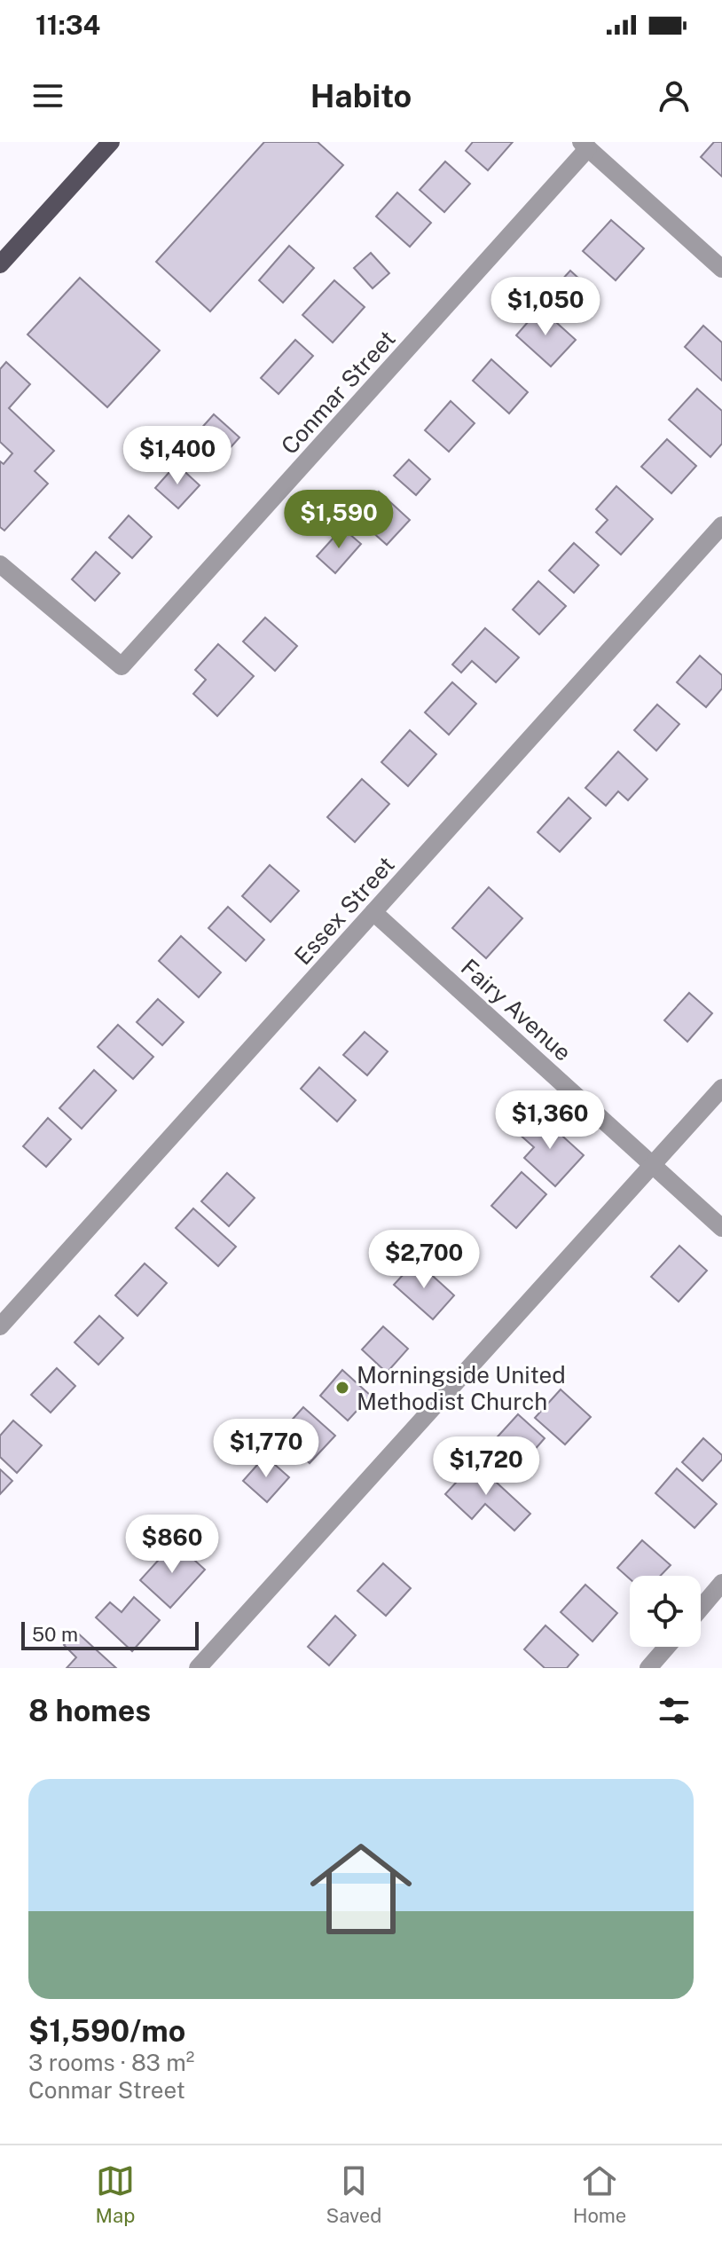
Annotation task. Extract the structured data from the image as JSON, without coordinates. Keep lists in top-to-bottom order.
{
  "streets": {
    "street": ["Conmar Street", "Essex Street", "Fairy Avenue"]
  },
  "crossings": [
    ["Essex Street", "Fairy Avenue"]
  ],
  "places": ["Morningside United Methodist Church"],
  "scale_bar": "50 m",
  "page": {
    "status": "11:34",
    "header": "Habito",
    "price": [
      "$1,050",
      "$1,400",
      "$1,590",
      "$1,360",
      "$2,700",
      "$1,770",
      "$1,720",
      "$860"
    ],
    "scale": "50 m",
    "heading": "8 homes",
    "list": [
      {
        "name": "$1,590/mo",
        "note": "3 rooms · 83 m² · Conmar Street"
      }
    ],
    "tabs": ["Map", "Saved", "Home"]
  }
}
